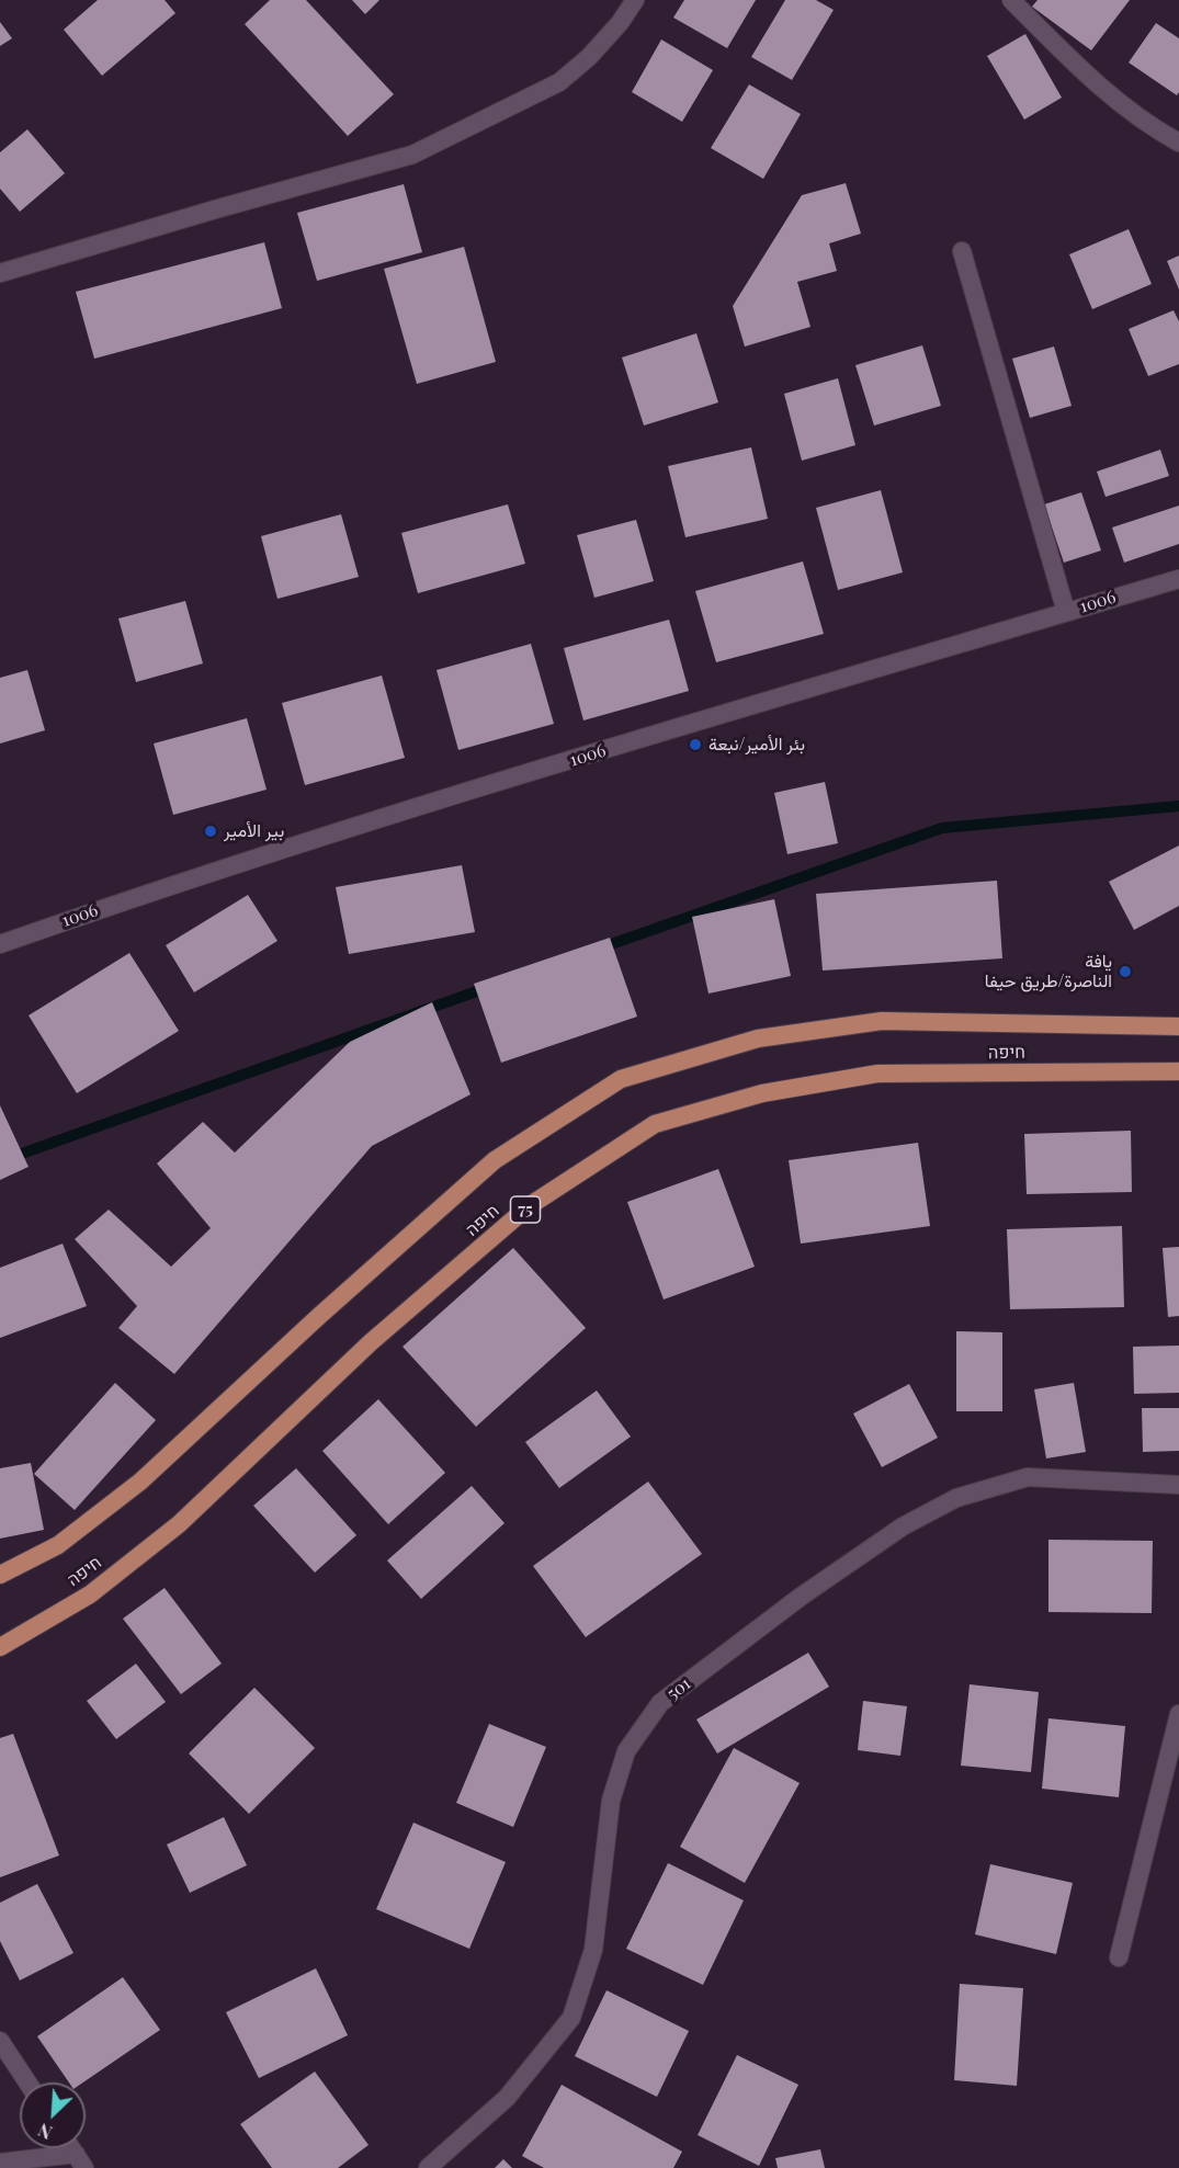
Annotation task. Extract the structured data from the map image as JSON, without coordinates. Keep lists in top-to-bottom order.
{
  "streets": {
    "highway": ["חיפה", "75"],
    "street": ["1006", "501"]
  },
  "places": ["بئر الأمير/نبعة", "بير الأمير", "يافة الناصرة/طريق حيفا"],
  "north": "bottom left"
}
